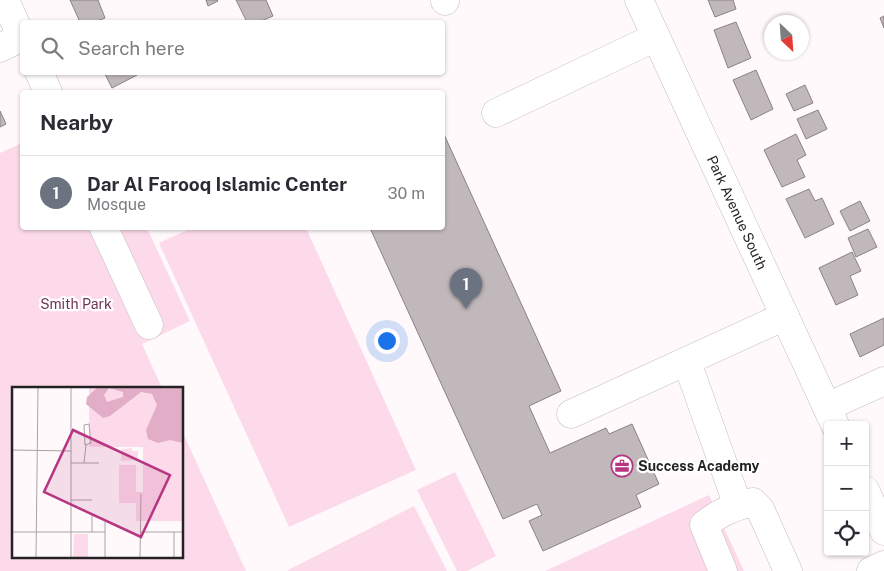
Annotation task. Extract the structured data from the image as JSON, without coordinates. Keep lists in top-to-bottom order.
{
  "streets": {
    "street": ["Park Avenue South"]
  },
  "parks": ["Smith Park"],
  "places": {
    "office": ["Success Academy"]
  },
  "north": "bottom right",
  "page": {
    "search": "Search here",
    "heading": "Nearby",
    "list": [
      {
        "mark": "1",
        "name": "Dar Al Farooq Islamic Center",
        "note": "Mosque",
        "value": "30 m"
      }
    ],
    "pins": "1",
    "map_buttons": ["+", "−"]
  }
}
